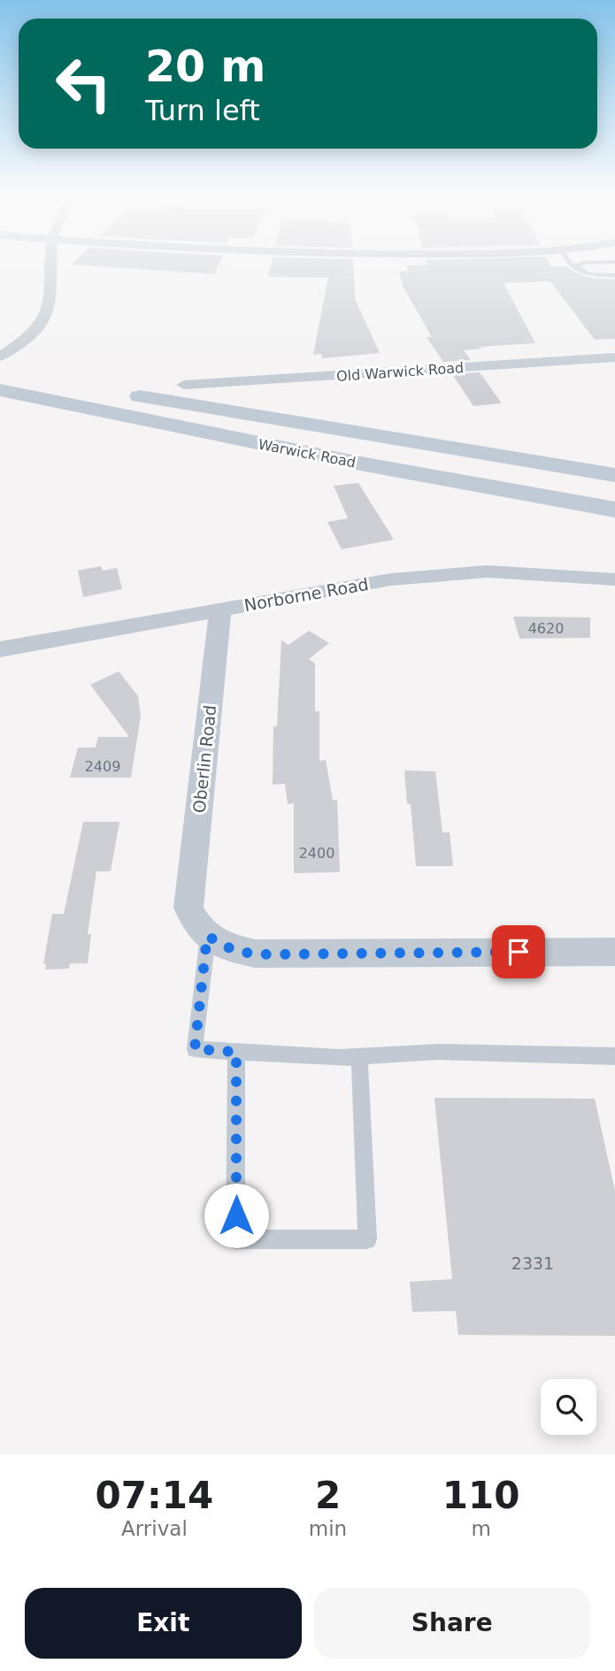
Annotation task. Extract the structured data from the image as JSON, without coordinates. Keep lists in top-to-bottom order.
{
  "streets": {
    "main road": ["Warwick Road"],
    "street": ["Old Warwick Road", "Norborne Road", "Oberlin Road"]
  },
  "crossings": [
    ["Norborne Road", "Oberlin Road"]
  ],
  "house_numbers": [
    "4620",
    "2409",
    "2400",
    "2331"
  ],
  "page": {
    "turn": ["20 m", "Turn left"],
    "eta": [
      "07:14",
      "Arrival",
      "2",
      "min",
      "110",
      "m"
    ],
    "buttons": ["Exit", "Share"]
  }
}
